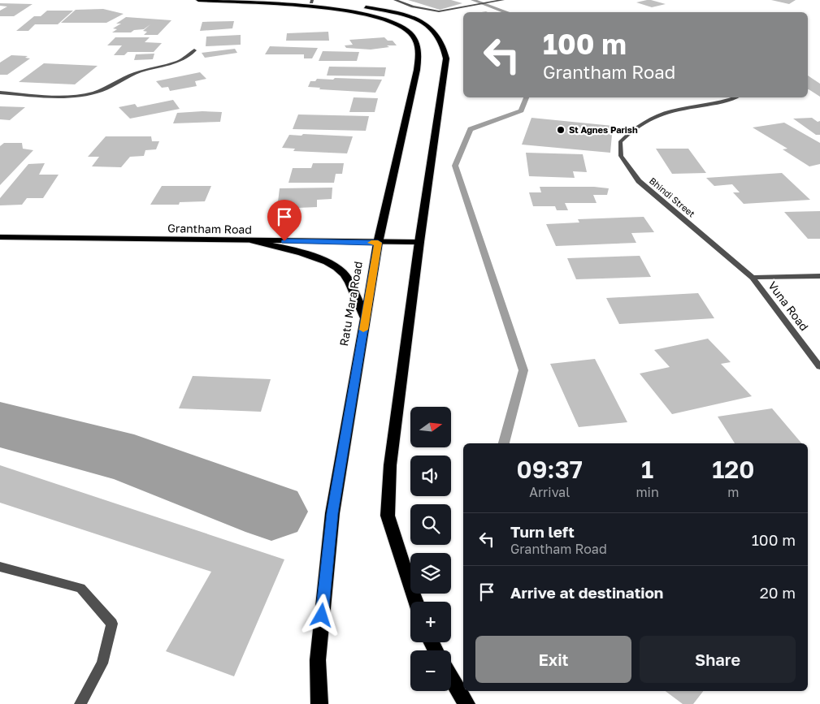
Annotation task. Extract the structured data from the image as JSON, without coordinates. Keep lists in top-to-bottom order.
{
  "streets": {
    "highway": ["Ratu Mara Road"],
    "main road": ["Grantham Road"],
    "street": ["Bhindi Street", "Vuna Road"]
  },
  "crossings": [
    ["Bhindi Street", "Vuna Road"],
    ["Grantham Road", "Ratu Mara Road"]
  ],
  "places": ["St Agnes Parish"],
  "north": "right",
  "page": {
    "turn": ["100 m", "Grantham Road"],
    "map_buttons": ["+", "−"],
    "eta": [
      "09:37",
      "Arrival",
      "1",
      "min",
      "120",
      "m"
    ],
    "list": [
      {
        "name": "Turn left",
        "note": "Grantham Road",
        "value": "100 m"
      },
      {
        "name": "Arrive at destination",
        "value": "20 m"
      }
    ],
    "buttons": ["Exit", "Share"]
  }
}
